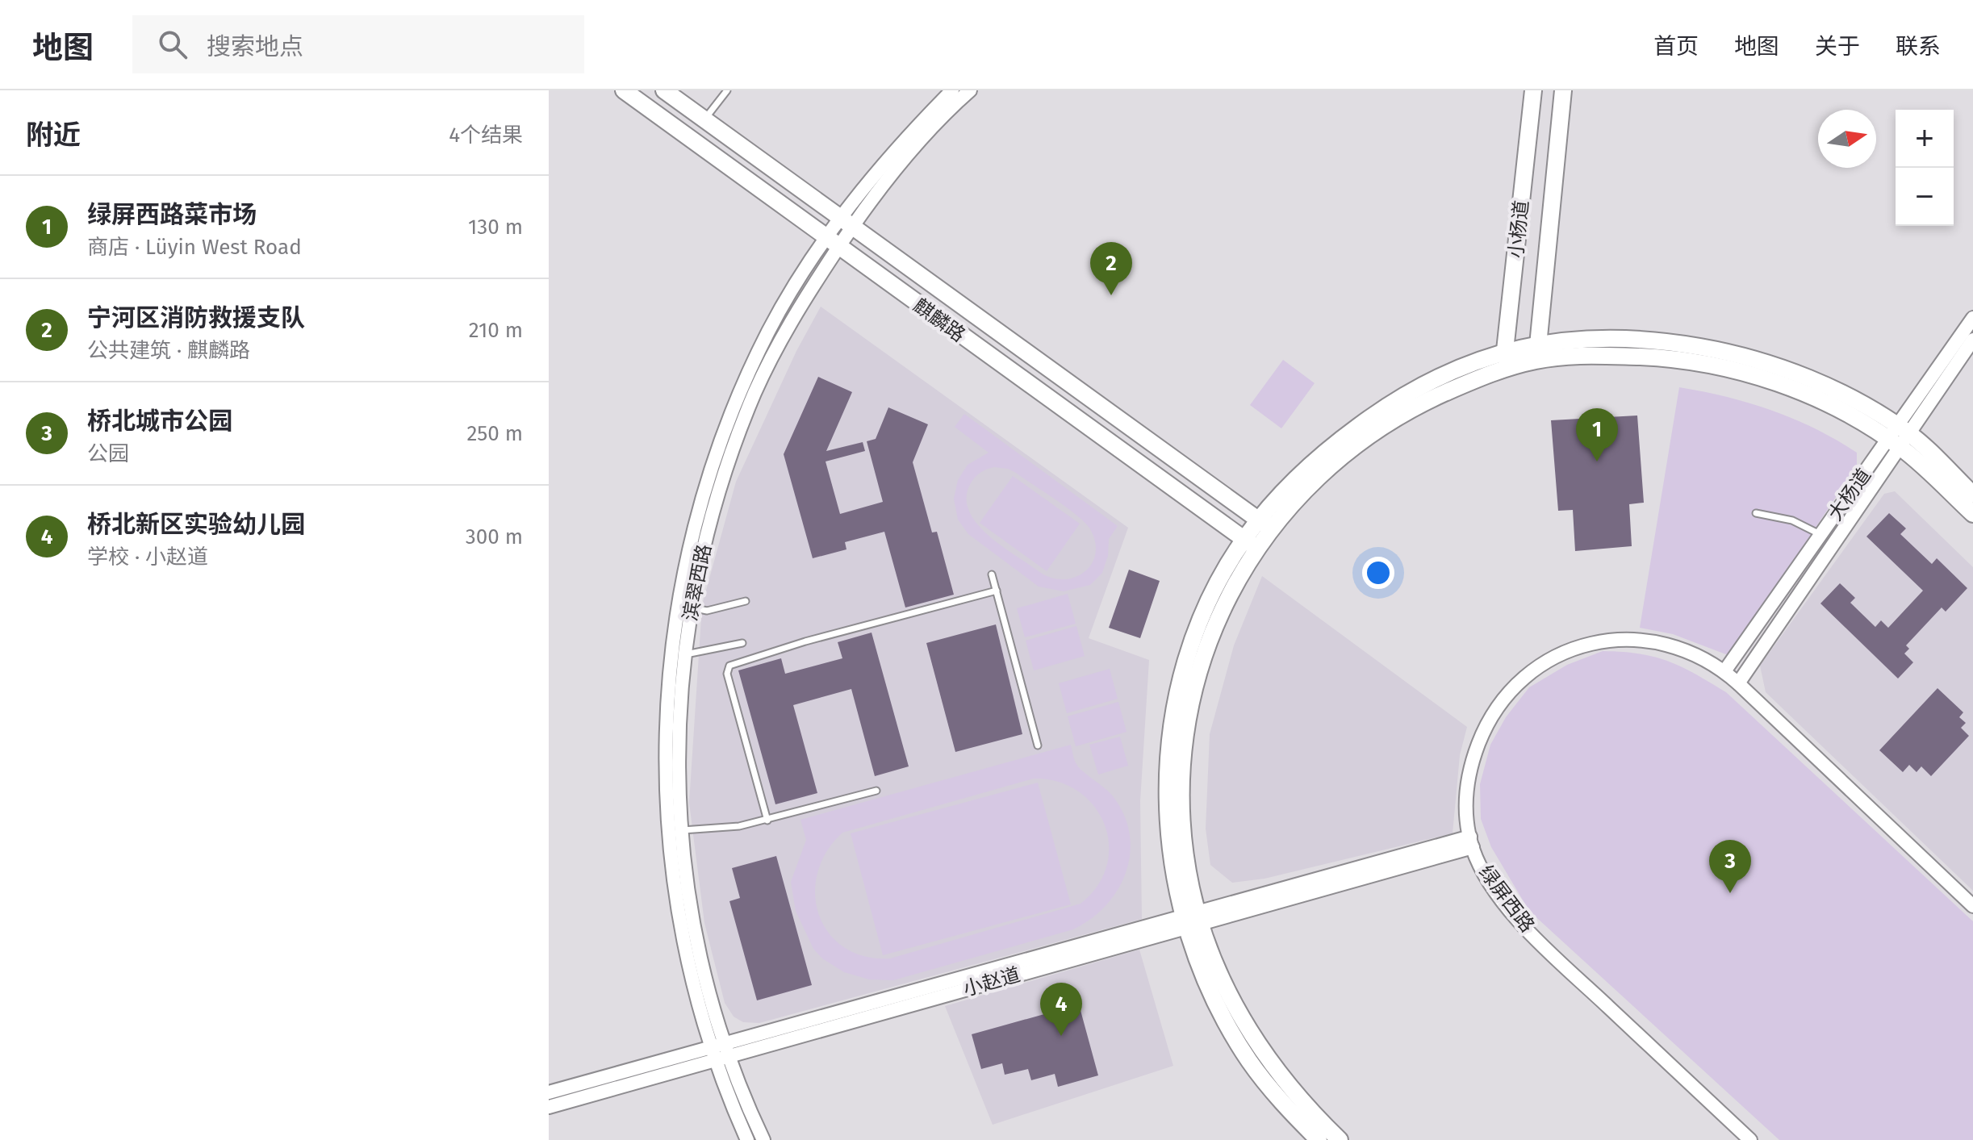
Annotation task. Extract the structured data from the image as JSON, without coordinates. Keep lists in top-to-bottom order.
{
  "streets": {
    "main road": ["小杨道", "麒麟路"],
    "street": [
      "大杨道",
      "滨翠西路",
      "绿屏西路",
      "小赵道"
    ]
  },
  "crossings": [
    ["麒麟路", "滨翠西路"],
    ["大杨道", "绿屏西路"],
    ["滨翠西路", "小赵道"],
    ["绿屏西路", "小赵道"]
  ],
  "north": "right",
  "page": {
    "header": "地图",
    "search": "搜索地点",
    "nav": [
      "首页",
      "地图",
      "关于",
      "联系"
    ],
    "heading": ["附近", "4个结果"],
    "map_buttons": ["+", "−"],
    "list": [
      {
        "mark": "1",
        "name": "绿屏西路菜市场",
        "note": "商店 · Lüyin West Road",
        "value": "130 m"
      },
      {
        "mark": "2",
        "name": "宁河区消防救援支队",
        "note": "公共建筑 · 麒麟路",
        "value": "210 m"
      },
      {
        "mark": "3",
        "name": "桥北城市公园",
        "note": "公园",
        "value": "250 m"
      },
      {
        "mark": "4",
        "name": "桥北新区实验幼儿园",
        "note": "学校 · 小赵道",
        "value": "300 m"
      }
    ],
    "pins": [
      "2",
      "1",
      "3",
      "4"
    ]
  }
}
